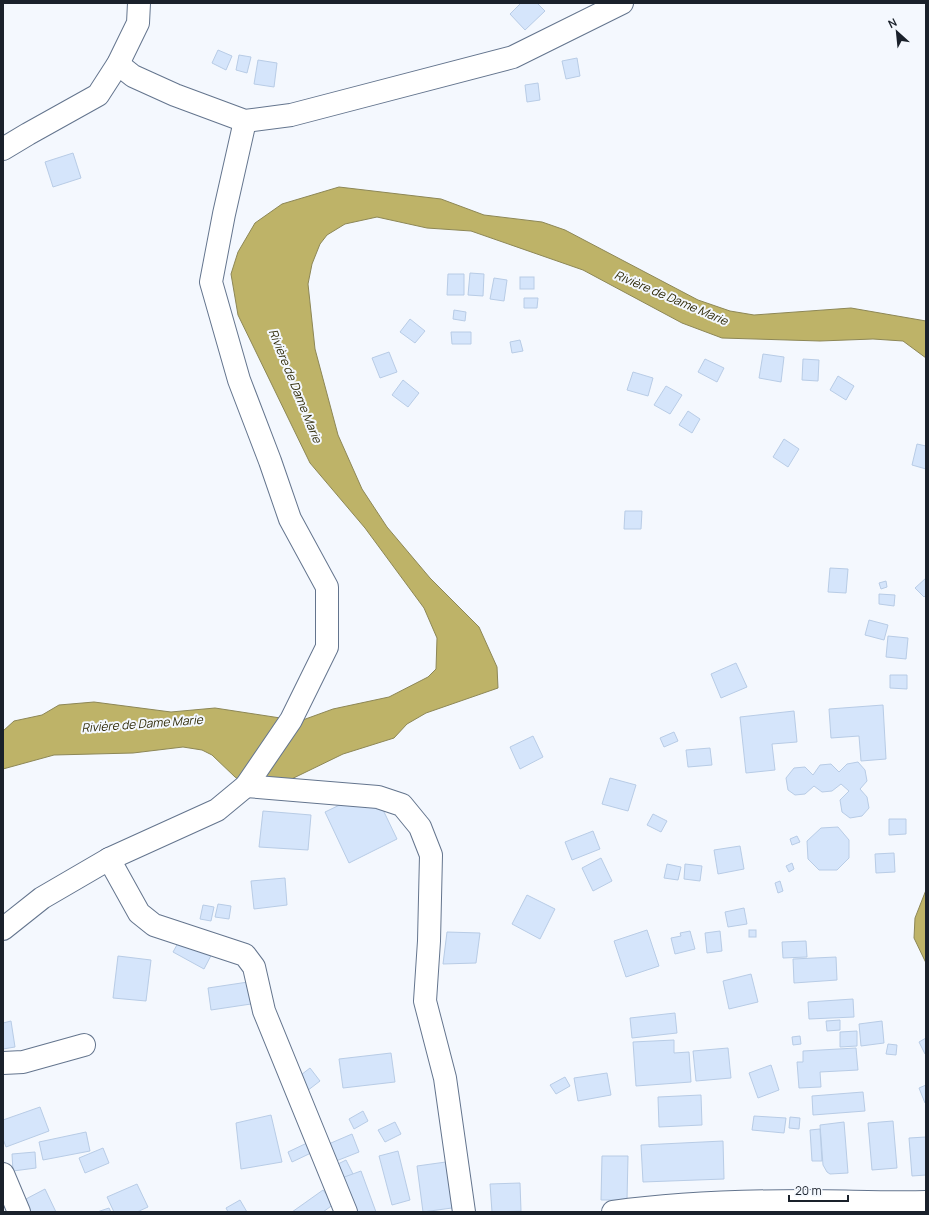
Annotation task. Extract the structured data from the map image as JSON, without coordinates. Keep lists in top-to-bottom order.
{
  "water": ["Rivière de Dame Marie"],
  "scale_bar": "20 m",
  "north": "top left"
}
